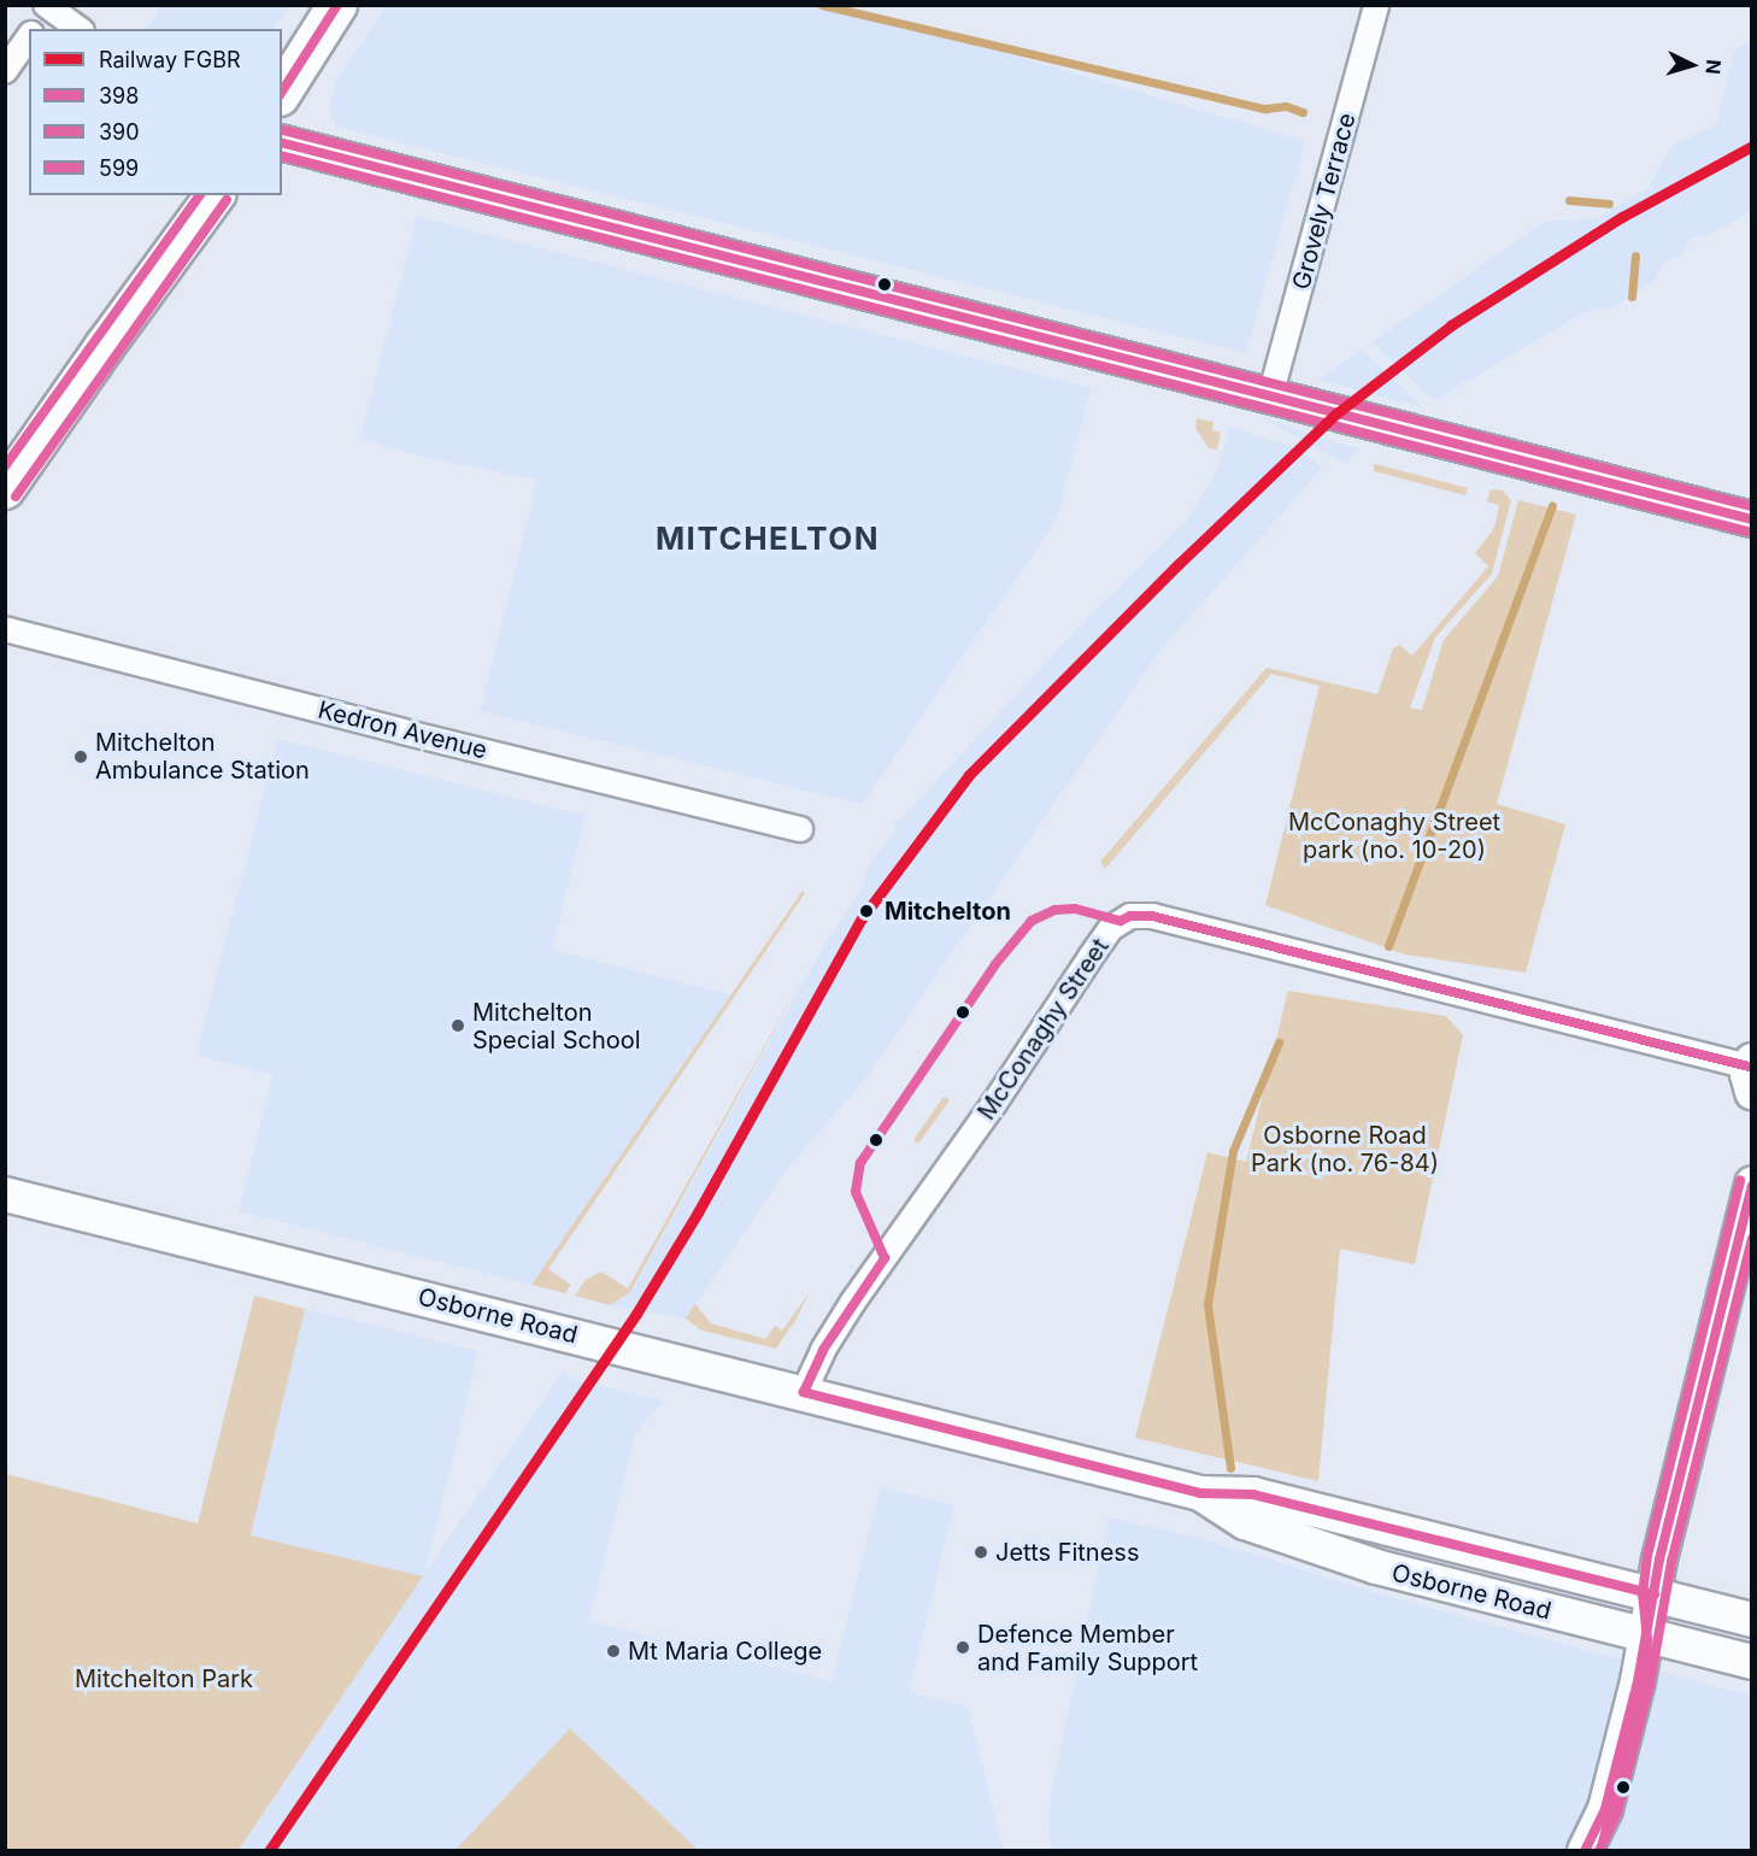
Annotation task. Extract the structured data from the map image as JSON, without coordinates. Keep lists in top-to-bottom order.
{
  "streets": {
    "street": [
      "Grovely Terrace",
      "Kedron Avenue",
      "McConaghy Street",
      "Osborne Road"
    ]
  },
  "crossings": [
    ["McConaghy Street", "Osborne Road"]
  ],
  "districts": ["MITCHELTON"],
  "parks": ["McConaghy Street park (no. 10-20)", "Osborne Road Park (no. 76-84)", "Mitchelton Park"],
  "places": [
    "Mitchelton Ambulance Station",
    "Mitchelton",
    "Mitchelton Special School",
    "Jetts Fitness",
    "Defence Member and Family Support",
    "Mt Maria College"
  ],
  "lines": [
    "transit line 398",
    "transit line 599",
    "rail line FGBR",
    "transit line 390"
  ],
  "legend": [
    "Railway FGBR",
    "398",
    "390",
    "599"
  ],
  "north": "right"
}
